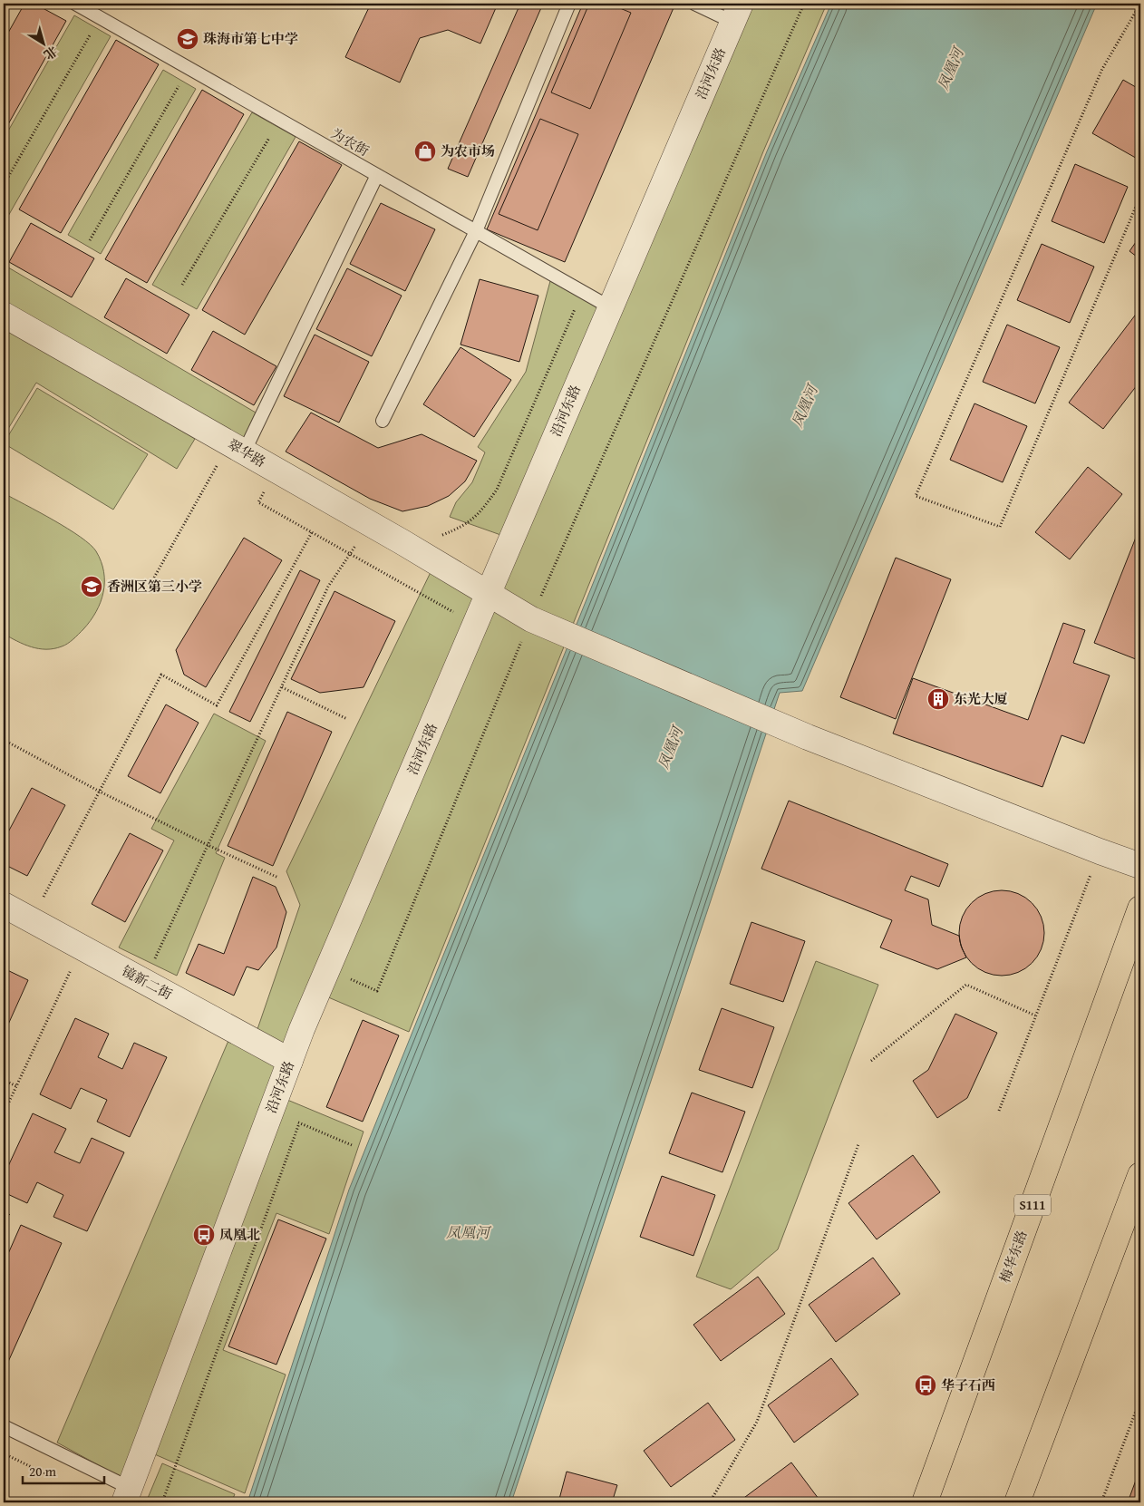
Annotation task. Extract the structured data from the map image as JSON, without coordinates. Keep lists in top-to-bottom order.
{
  "streets": {
    "main road": ["S111", "梅华东路"],
    "street": ["沿河东路", "翠华路", "镜新二街"],
    "lane": ["为农街"]
  },
  "crossings": [
    ["沿河东路", "为农街"],
    ["沿河东路", "翠华路"],
    ["沿河东路", "镜新二街"]
  ],
  "water": ["凤凰河"],
  "places": {
    "school or university": ["珠海市第七中学", "香洲区第三小学"],
    "shop": ["为农市场"],
    "building": ["东光大厦"],
    "bus stop": ["凤凰北", "华子石西"]
  },
  "scale_bar": "20 m",
  "north": "bottom right"
}
